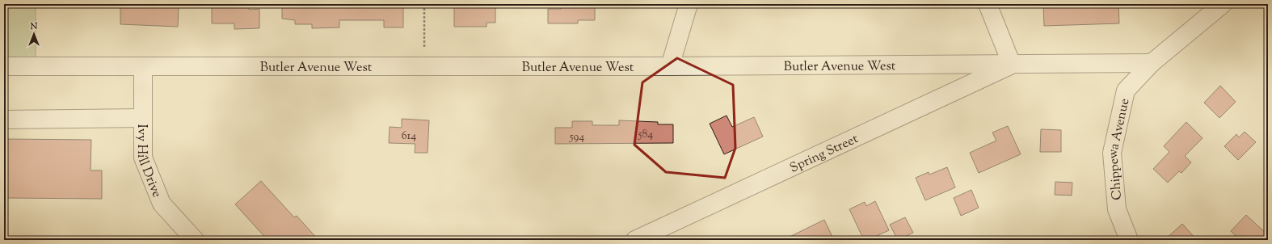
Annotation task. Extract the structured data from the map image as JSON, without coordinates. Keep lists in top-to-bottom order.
{
  "streets": {
    "street": [
      "Butler Avenue West",
      "Chippewa Avenue",
      "Spring Street",
      "Ivy Hill Drive"
    ]
  },
  "crossings": [
    ["Butler Avenue West", "Chippewa Avenue"],
    ["Butler Avenue West", "Spring Street"],
    ["Butler Avenue West", "Ivy Hill Drive"]
  ],
  "house_numbers": ["584", "614", "594"],
  "north": "top"
}
